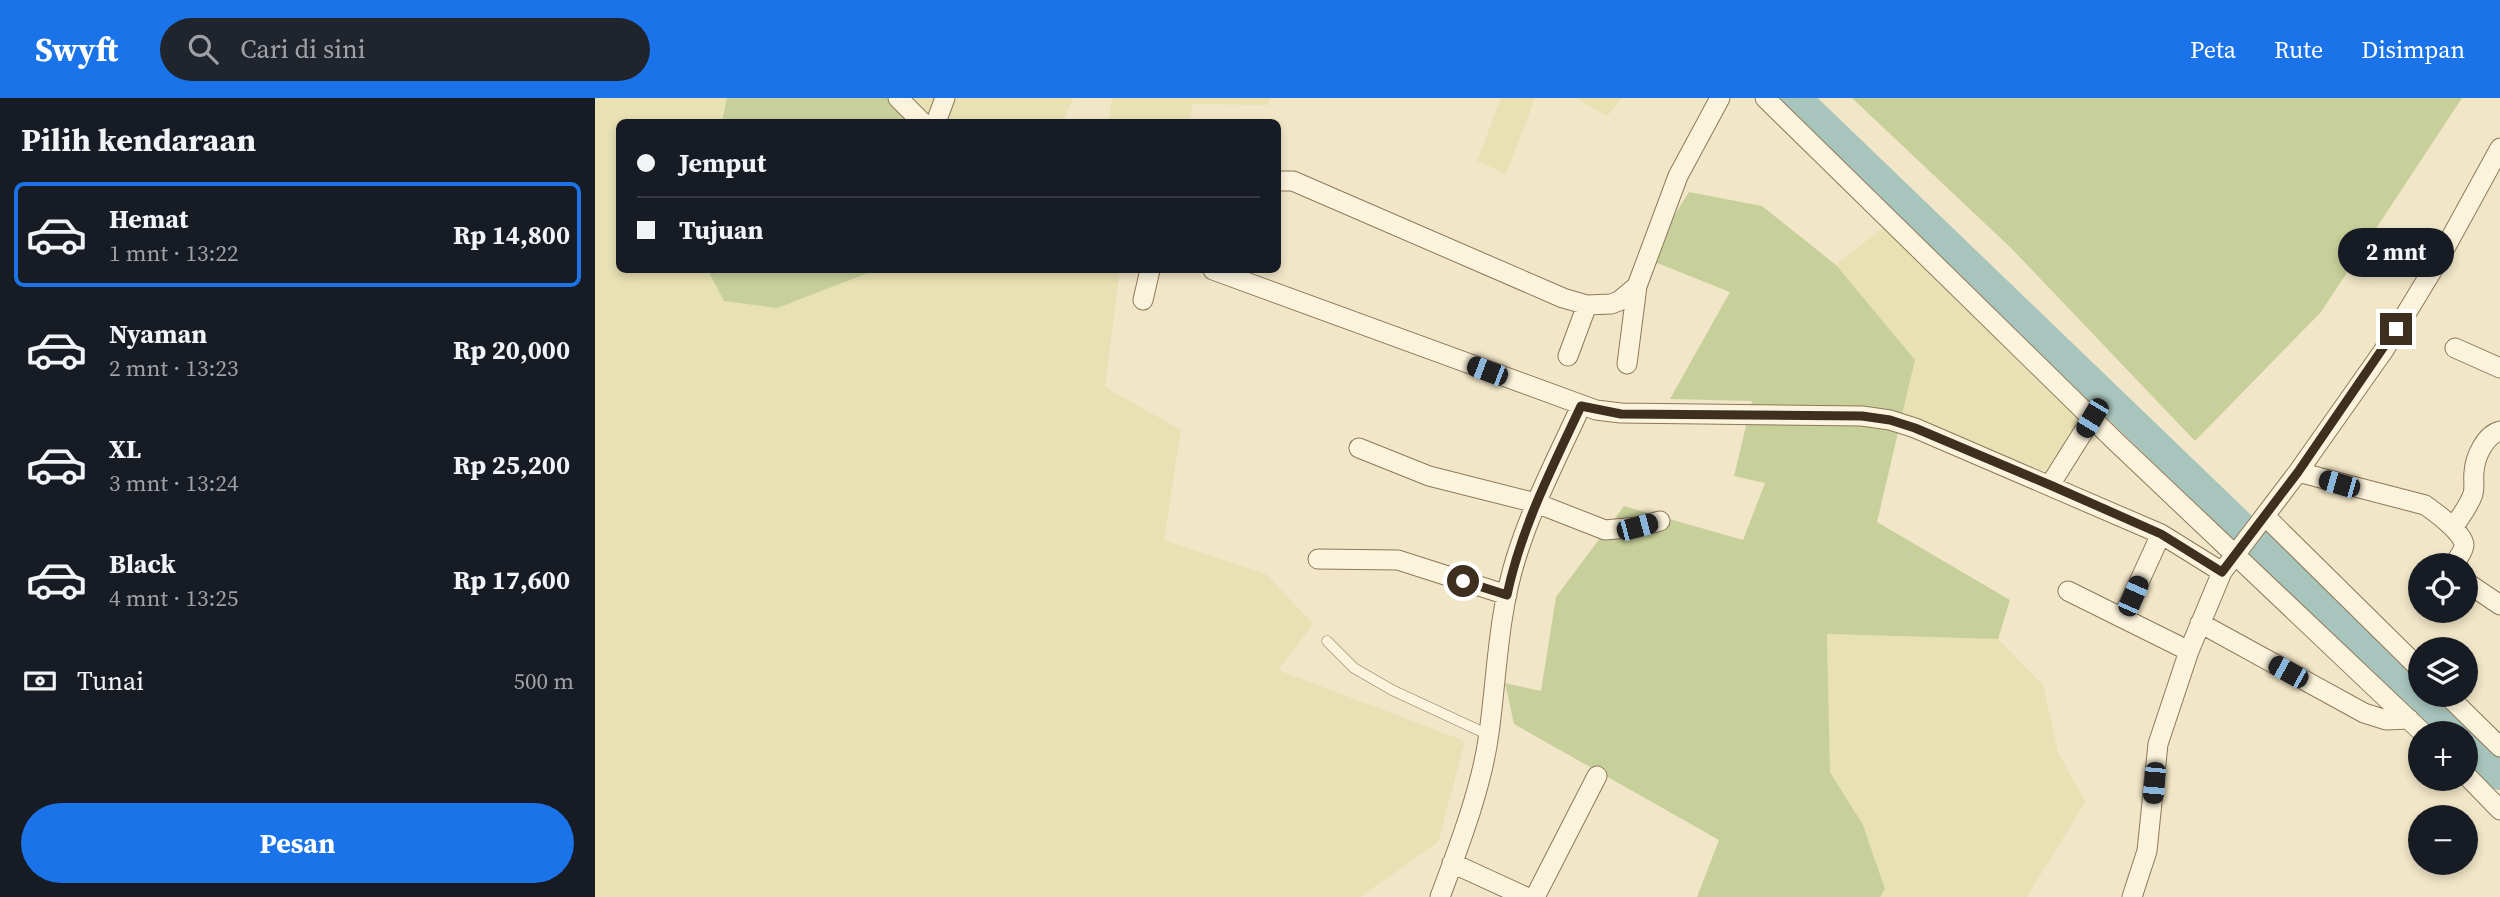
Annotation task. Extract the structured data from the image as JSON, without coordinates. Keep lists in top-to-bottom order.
{
  "page": {
    "header": "Swyft",
    "search": "Cari di sini",
    "nav": ["Peta", "Rute", "Disimpan"],
    "heading": "Pilih kendaraan",
    "banner": ["Jemput", "Tujuan"],
    "list": [
      {
        "name": "Hemat",
        "note": "1 mnt · 13:22",
        "value": "Rp 14,800"
      },
      {
        "name": "Nyaman",
        "note": "2 mnt · 13:23",
        "value": "Rp 20,000"
      },
      {
        "name": "XL",
        "note": "3 mnt · 13:24",
        "value": "Rp 25,200"
      },
      {
        "name": "Black",
        "note": "4 mnt · 13:25",
        "value": "Rp 17,600"
      }
    ],
    "bubble": "2 mnt",
    "map_buttons": ["+", "−"],
    "pay": ["Tunai", "500 m"],
    "buttons": "Pesan"
  }
}
